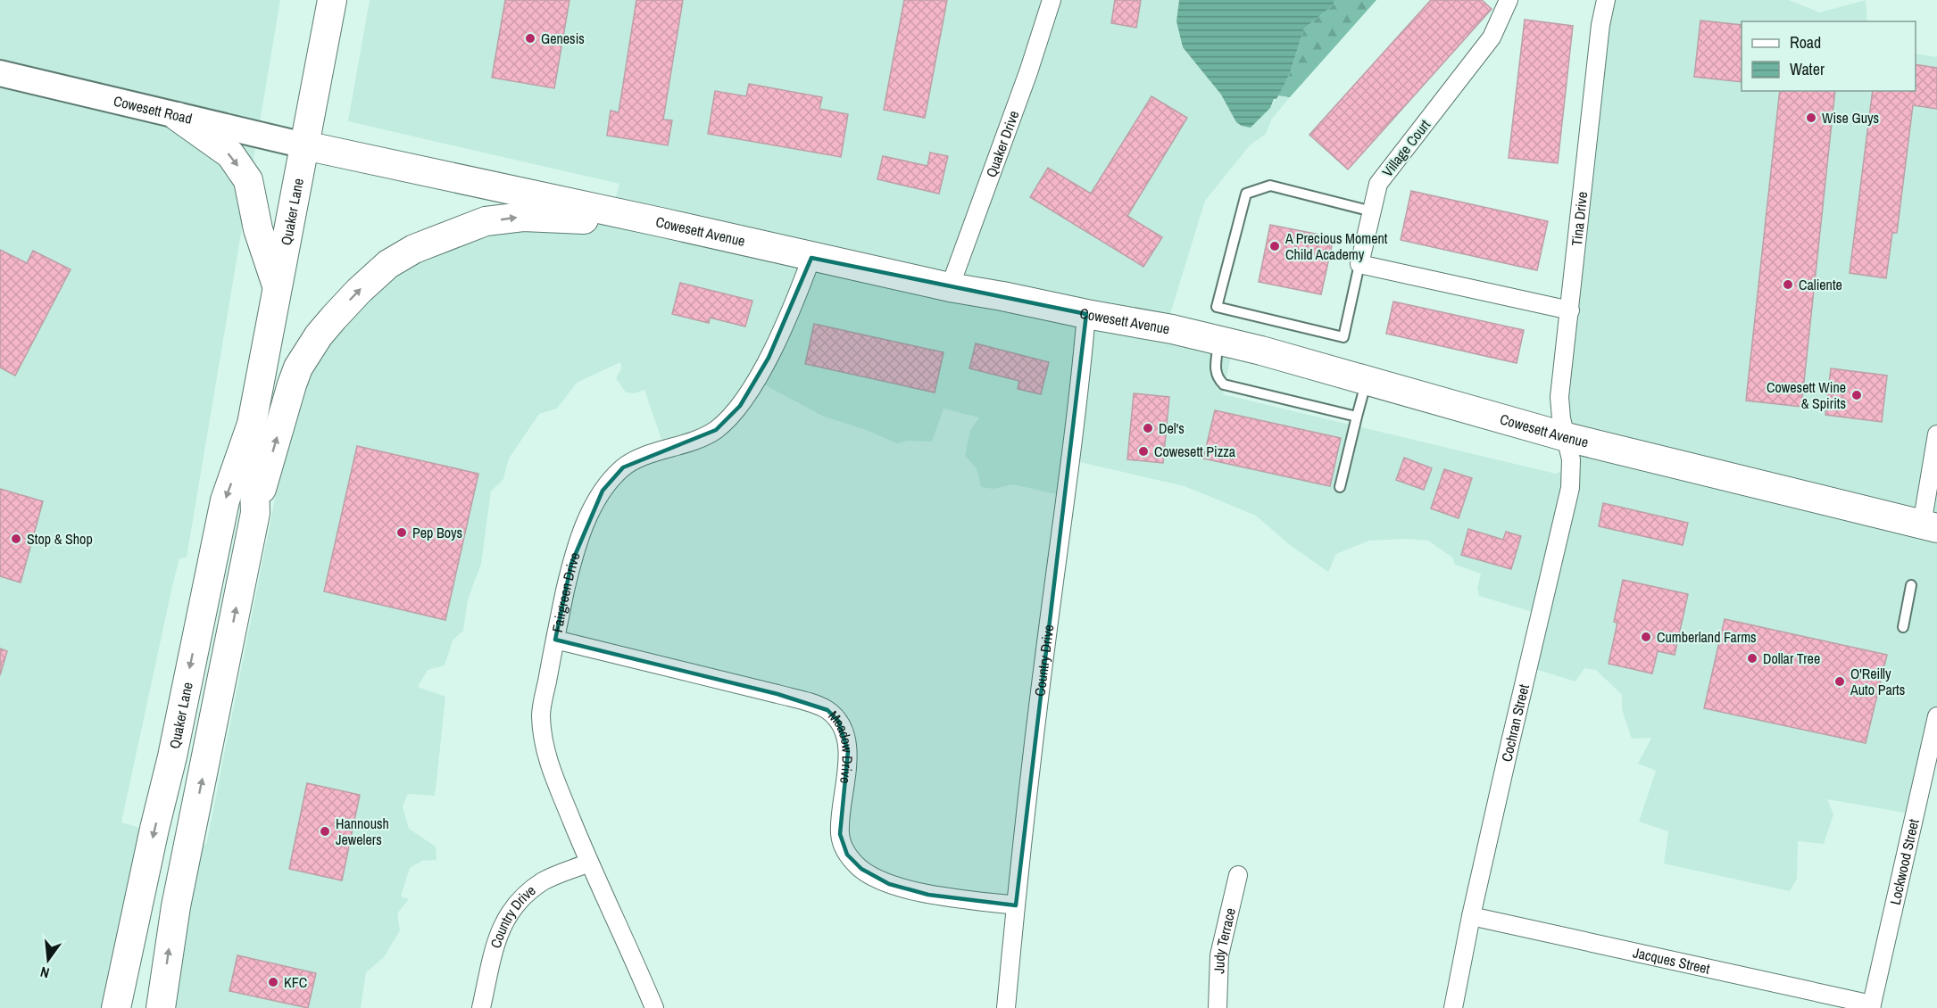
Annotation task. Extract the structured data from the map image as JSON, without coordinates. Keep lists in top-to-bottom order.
{
  "streets": {
    "main road": ["Cowesett Road", "Quaker Lane", "Cowesett Avenue"],
    "street": [
      "Quaker Drive",
      "Village Court",
      "Tina Drive",
      "Fairgreen Drive",
      "Country Drive",
      "Cochran Street",
      "Meadow Drive",
      "Lockwood Street",
      "Judy Terrace",
      "Jacques Street"
    ]
  },
  "crossings": [
    ["Cowesett Road", "Quaker Lane"],
    ["Cowesett Road", "Cowesett Avenue"],
    ["Quaker Drive", "Cowesett Avenue"],
    ["Quaker Lane", "Cowesett Avenue"],
    ["Tina Drive", "Cowesett Avenue"],
    ["Tina Drive", "Cochran Street"],
    ["Cowesett Avenue", "Fairgreen Drive"],
    ["Cowesett Avenue", "Country Drive"],
    ["Cowesett Avenue", "Cochran Street"],
    ["Fairgreen Drive", "Country Drive"],
    ["Fairgreen Drive", "Meadow Drive"],
    ["Country Drive", "Meadow Drive"],
    ["Cochran Street", "Jacques Street"],
    ["Lockwood Street", "Jacques Street"]
  ],
  "places": [
    "Genesis",
    "Wise Guys",
    "A Precious Moment Child Academy",
    "Caliente",
    "Cowesett Wine & Spirits",
    "Del's",
    "Cowesett Pizza",
    "Pep Boys",
    "Stop & Shop",
    "Cumberland Farms",
    "Dollar Tree",
    "O'Reilly Auto Parts",
    "Hannoush Jewelers",
    "KFC"
  ],
  "legend": ["Road", "Water"],
  "north": "bottom"
}
